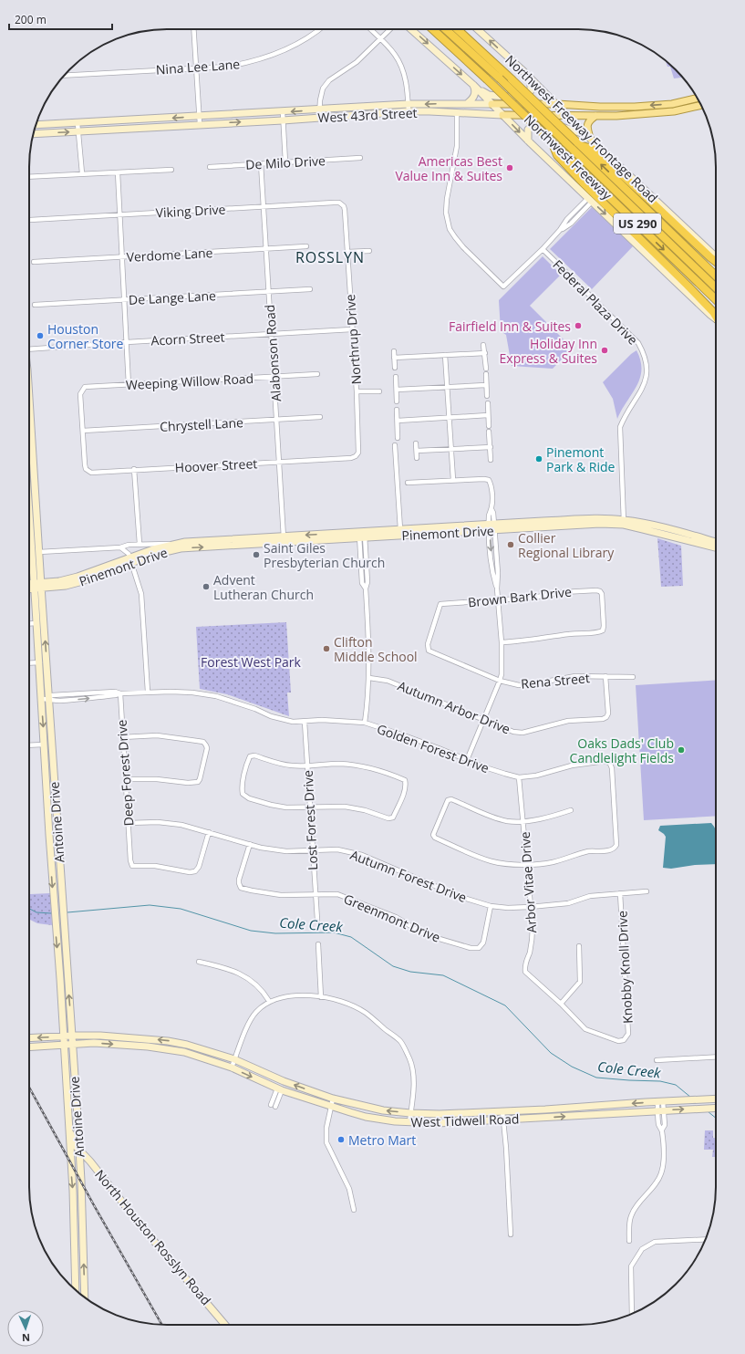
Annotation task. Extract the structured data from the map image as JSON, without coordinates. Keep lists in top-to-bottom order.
{
  "streets": {
    "highway": ["Northwest Freeway", "US 290"],
    "main road": [
      "West 43rd Street",
      "Northwest Freeway Frontage Road",
      "Pinemont Drive",
      "Antoine Drive",
      "West Tidwell Road",
      "North Houston Rosslyn Road"
    ],
    "street": [
      "Nina Lee Lane",
      "De Milo Drive",
      "Viking Drive",
      "Verdome Lane",
      "De Lange Lane",
      "Federal Plaza Drive",
      "Acorn Street",
      "Northrup Drive",
      "Alabonson Road",
      "Weeping Willow Road",
      "Chrystell Lane",
      "Hoover Street",
      "Brown Bark Drive",
      "Rena Street",
      "Autumn Arbor Drive",
      "Golden Forest Drive",
      "Deep Forest Drive",
      "Lost Forest Drive",
      "Autumn Forest Drive",
      "Arbor Vitae Drive",
      "Greenmont Drive",
      "Knobby Knoll Drive"
    ]
  },
  "crossings": [
    ["West 43rd Street", "Northwest Freeway Frontage Road"],
    ["De Milo Drive", "Alabonson Road"],
    ["Viking Drive", "Northrup Drive"],
    ["Viking Drive", "Alabonson Road"],
    ["Verdome Lane", "Alabonson Road"],
    ["De Lange Lane", "Alabonson Road"],
    ["Federal Plaza Drive", "Pinemont Drive"],
    ["Acorn Street", "Northrup Drive"],
    ["Acorn Street", "Alabonson Road"],
    ["Northrup Drive", "Hoover Street"],
    ["Alabonson Road", "Weeping Willow Road"],
    ["Alabonson Road", "Chrystell Lane"],
    ["Alabonson Road", "Hoover Street"],
    ["Alabonson Road", "Pinemont Drive"],
    ["Weeping Willow Road", "Chrystell Lane"],
    ["Weeping Willow Road", "Hoover Street"],
    ["Chrystell Lane", "Hoover Street"],
    ["Pinemont Drive", "Antoine Drive"],
    ["Brown Bark Drive", "Rena Street"],
    ["Rena Street", "Autumn Arbor Drive"],
    ["Golden Forest Drive", "Deep Forest Drive"],
    ["Golden Forest Drive", "Lost Forest Drive"],
    ["Golden Forest Drive", "Antoine Drive"],
    ["Golden Forest Drive", "Arbor Vitae Drive"],
    ["Deep Forest Drive", "Autumn Forest Drive"],
    ["Lost Forest Drive", "Autumn Forest Drive"],
    ["Lost Forest Drive", "Greenmont Drive"],
    ["Antoine Drive", "West Tidwell Road"],
    ["Antoine Drive", "North Houston Rosslyn Road"],
    ["Autumn Forest Drive", "Arbor Vitae Drive"],
    ["Autumn Forest Drive", "Greenmont Drive"],
    ["Autumn Forest Drive", "Knobby Knoll Drive"],
    ["Arbor Vitae Drive", "Knobby Knoll Drive"]
  ],
  "districts": ["ROSSLYN"],
  "water": ["Cole Creek"],
  "parks": ["Forest West Park"],
  "places": [
    "Americas Best Value Inn & Suites",
    "Fairfield Inn & Suites",
    "Houston Corner Store",
    "Holiday Inn Express & Suites",
    "Pinemont Park & Ride",
    "Collier Regional Library",
    "Saint Giles Presbyterian Church",
    "Advent Lutheran Church",
    "Clifton Middle School",
    "Oaks Dads' Club Candlelight Fields",
    "Metro Mart"
  ],
  "scale_bar": "200 m",
  "north": "bottom"
}
